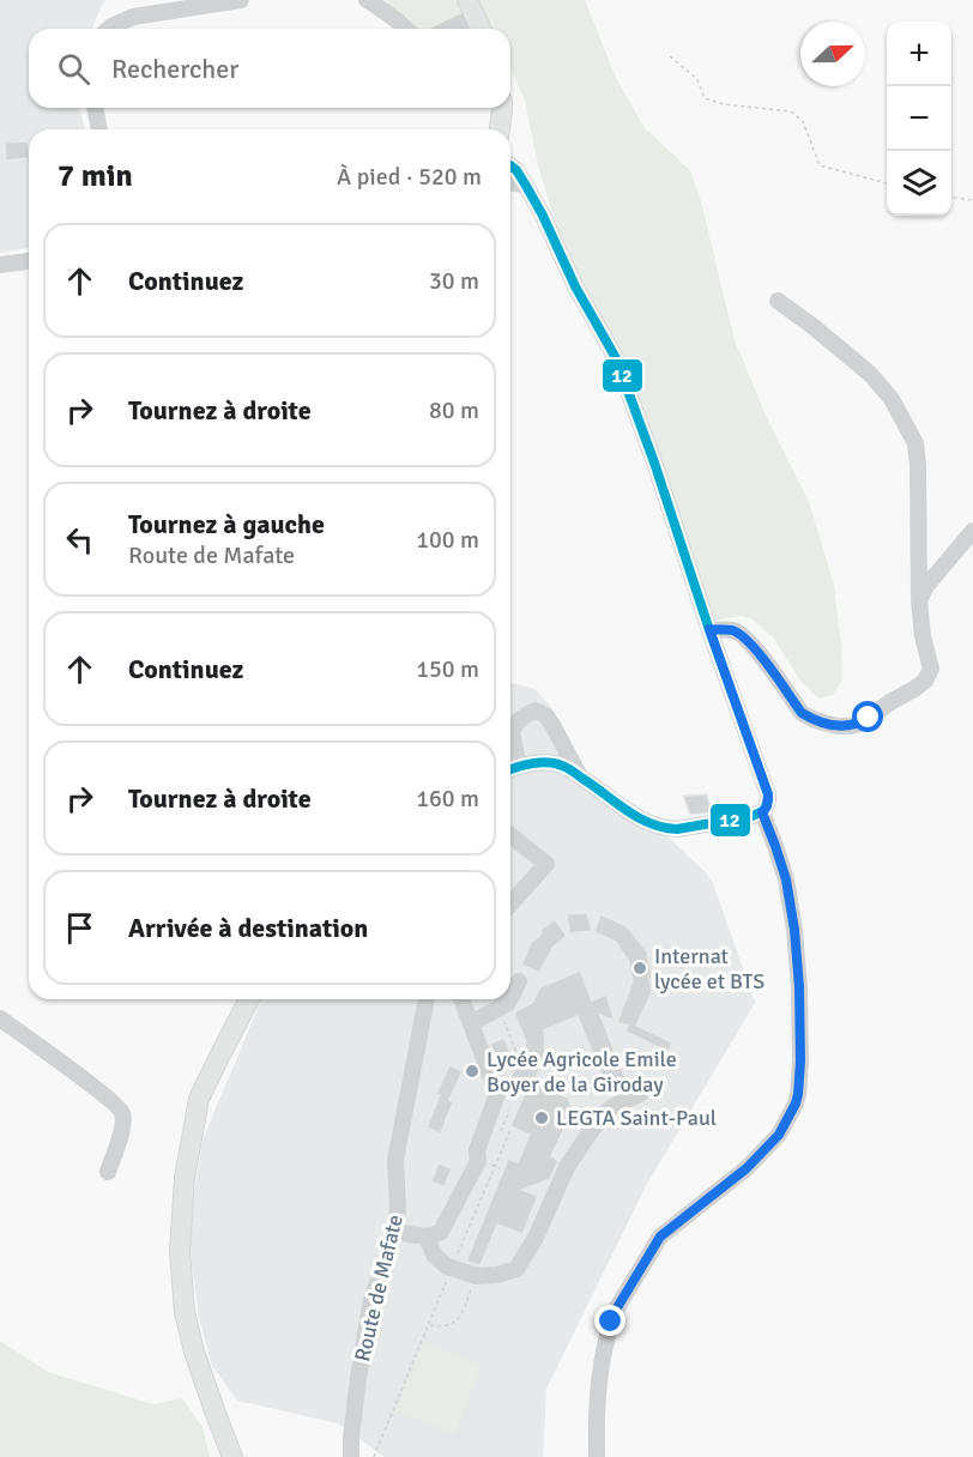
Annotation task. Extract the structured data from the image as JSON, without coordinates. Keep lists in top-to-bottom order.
{
  "streets": {
    "street": ["Route de Mafate"]
  },
  "places": ["Internat lycée et BTS", "Lycée Agricole Emile Boyer de la Giroday", "LEGTA Saint-Paul"],
  "lines": ["transit line 12"],
  "north": "right",
  "page": {
    "map_buttons": ["+", "−"],
    "search": "Rechercher",
    "heading": ["7 min", "À pied · 520 m"],
    "list": [
      ["Continuez", "30 m"],
      ["Tournez à droite", "80 m"],
      ["Tournez à gauche", "Route de Mafate", "100 m"],
      ["Continuez", "150 m"],
      ["Tournez à droite", "160 m"],
      "Arrivée à destination"
    ]
  }
}
